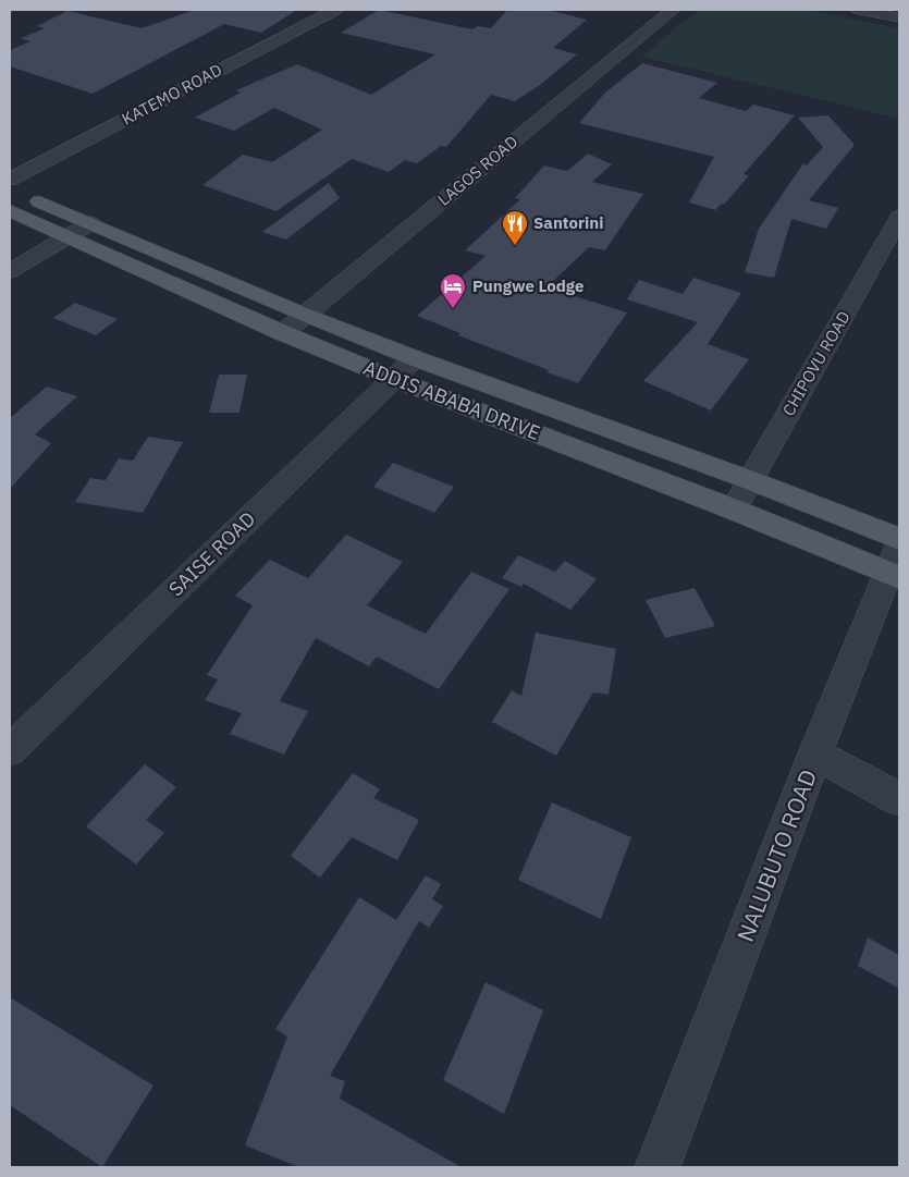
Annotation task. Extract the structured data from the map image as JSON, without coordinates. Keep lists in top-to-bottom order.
{
  "streets": {
    "main road": ["ADDIS ABABA DRIVE"],
    "street": [
      "KATEMO ROAD",
      "LAGOS ROAD",
      "CHIPOVU ROAD",
      "SAISE ROAD",
      "NALUBUTO ROAD"
    ]
  },
  "crossings": [
    ["LAGOS ROAD", "ADDIS ABABA DRIVE"],
    ["CHIPOVU ROAD", "ADDIS ABABA DRIVE"],
    ["ADDIS ABABA DRIVE", "SAISE ROAD"],
    ["ADDIS ABABA DRIVE", "NALUBUTO ROAD"]
  ],
  "places": {
    "restaurant": ["Santorini"],
    "hotel": ["Pungwe Lodge"]
  }
}
